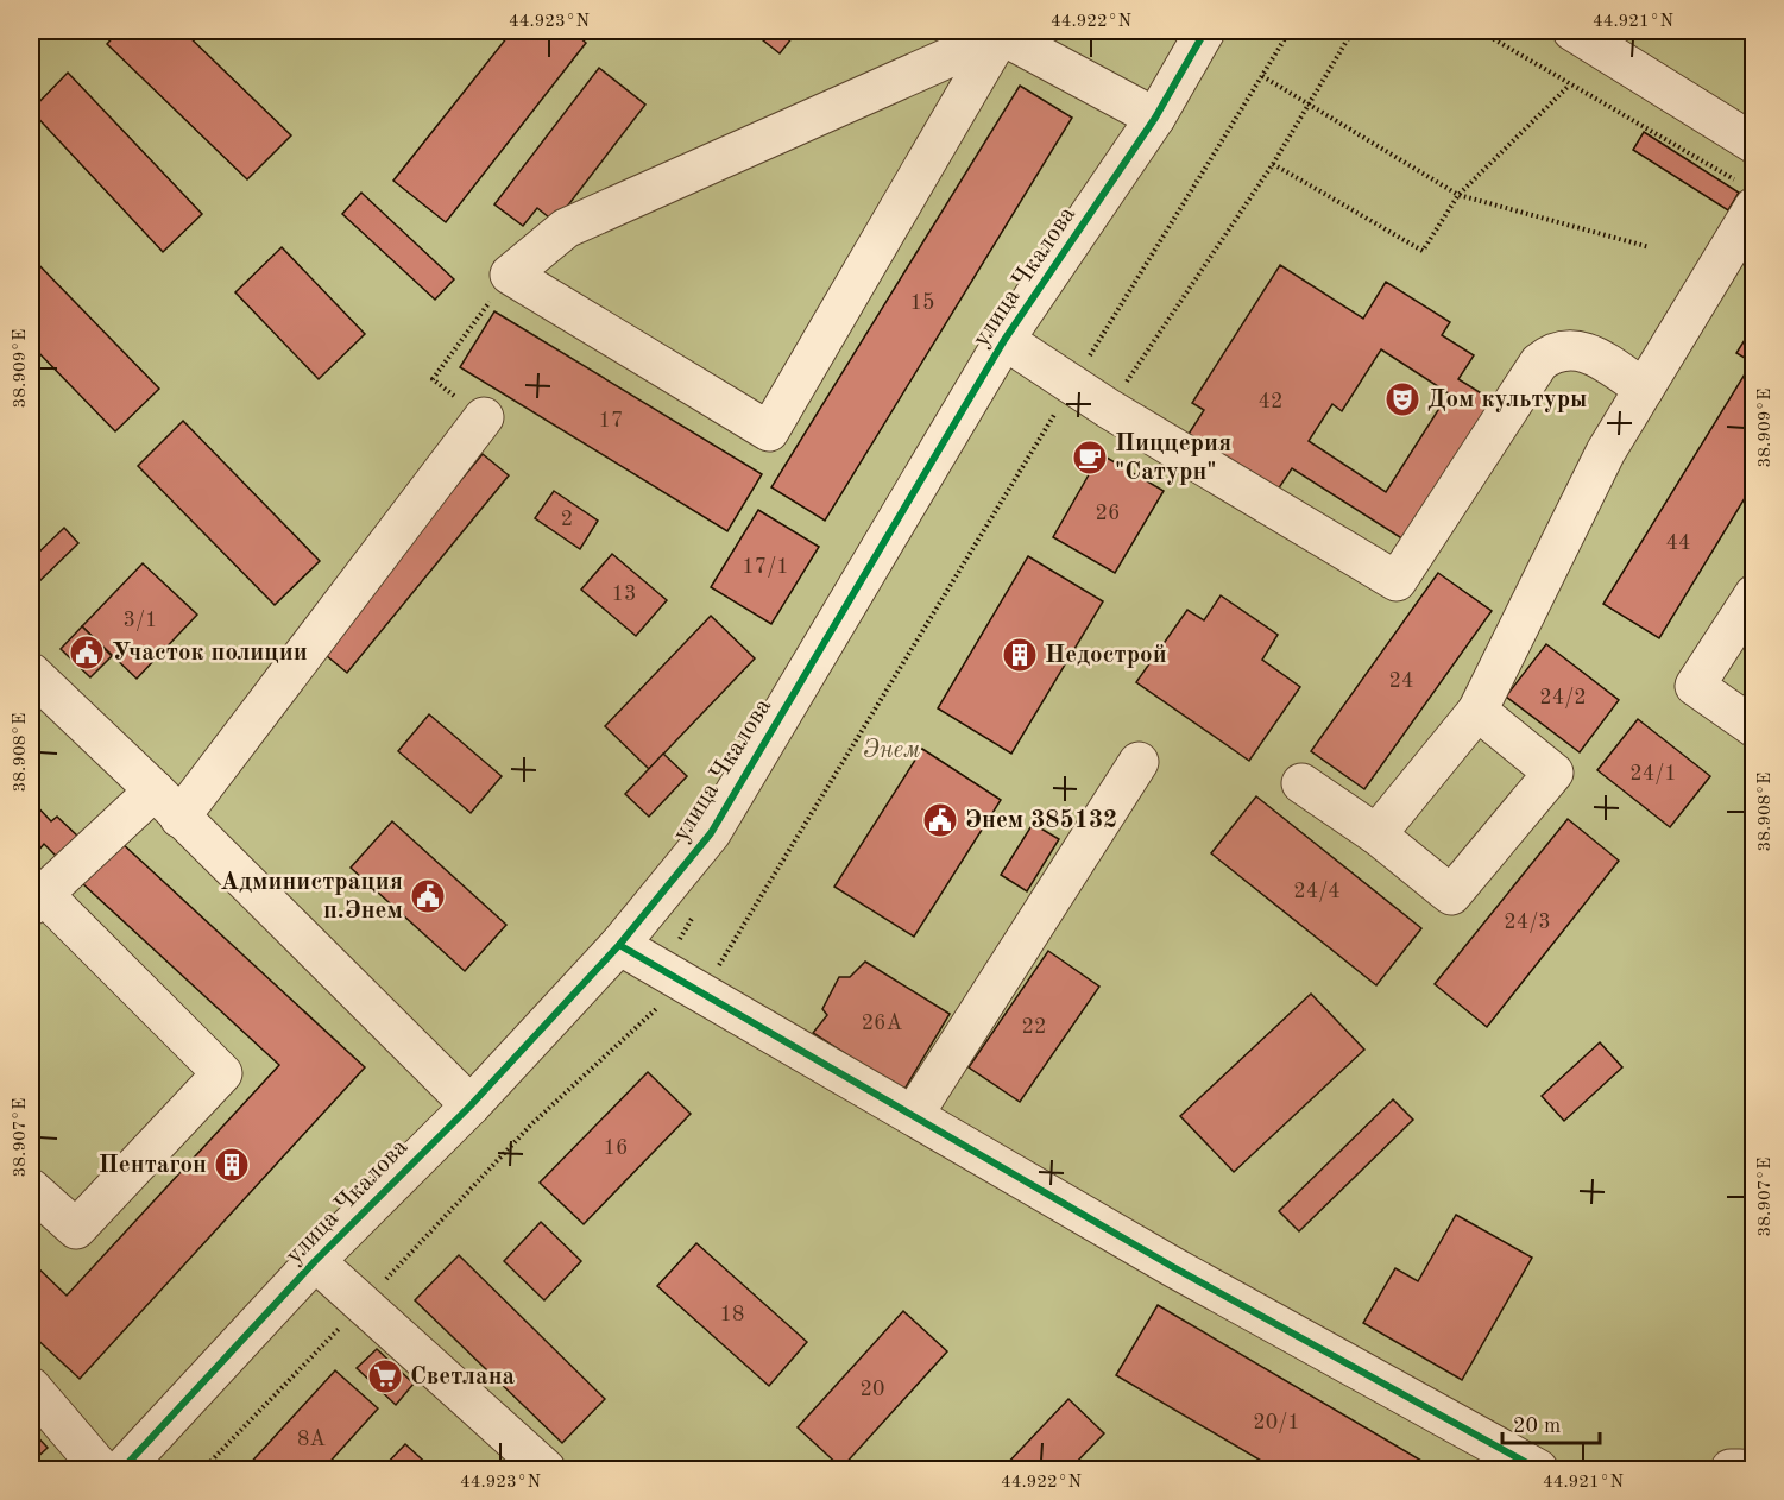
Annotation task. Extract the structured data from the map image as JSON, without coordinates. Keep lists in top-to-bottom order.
{
  "streets": {
    "street": ["улица Чкалова"]
  },
  "parks": ["Энем"],
  "places": {
    "theatre": ["Дом культуры"],
    "cafe": ["Пиццерия \"Сатурн\""],
    "public building": ["Участок полиции", "Энем 385132", "Администрация п.Энем"],
    "building": ["Недострой", "Пентагон"],
    "supermarket": ["Светлана"]
  },
  "house_numbers": [
    "15",
    "42",
    "17",
    "26",
    "2",
    "44",
    "17/1",
    "13",
    "3/1",
    "24",
    "24/2",
    "24/1",
    "24/4",
    "24/3",
    "26А",
    "22",
    "16",
    "18",
    "20",
    "20/1",
    "8А"
  ],
  "scale_bar": "20 m",
  "coordinates": [
    "44.923°N",
    "44.922°N",
    "44.921°N",
    "38.909°E",
    "38.908°E",
    "38.907°E"
  ]
}
